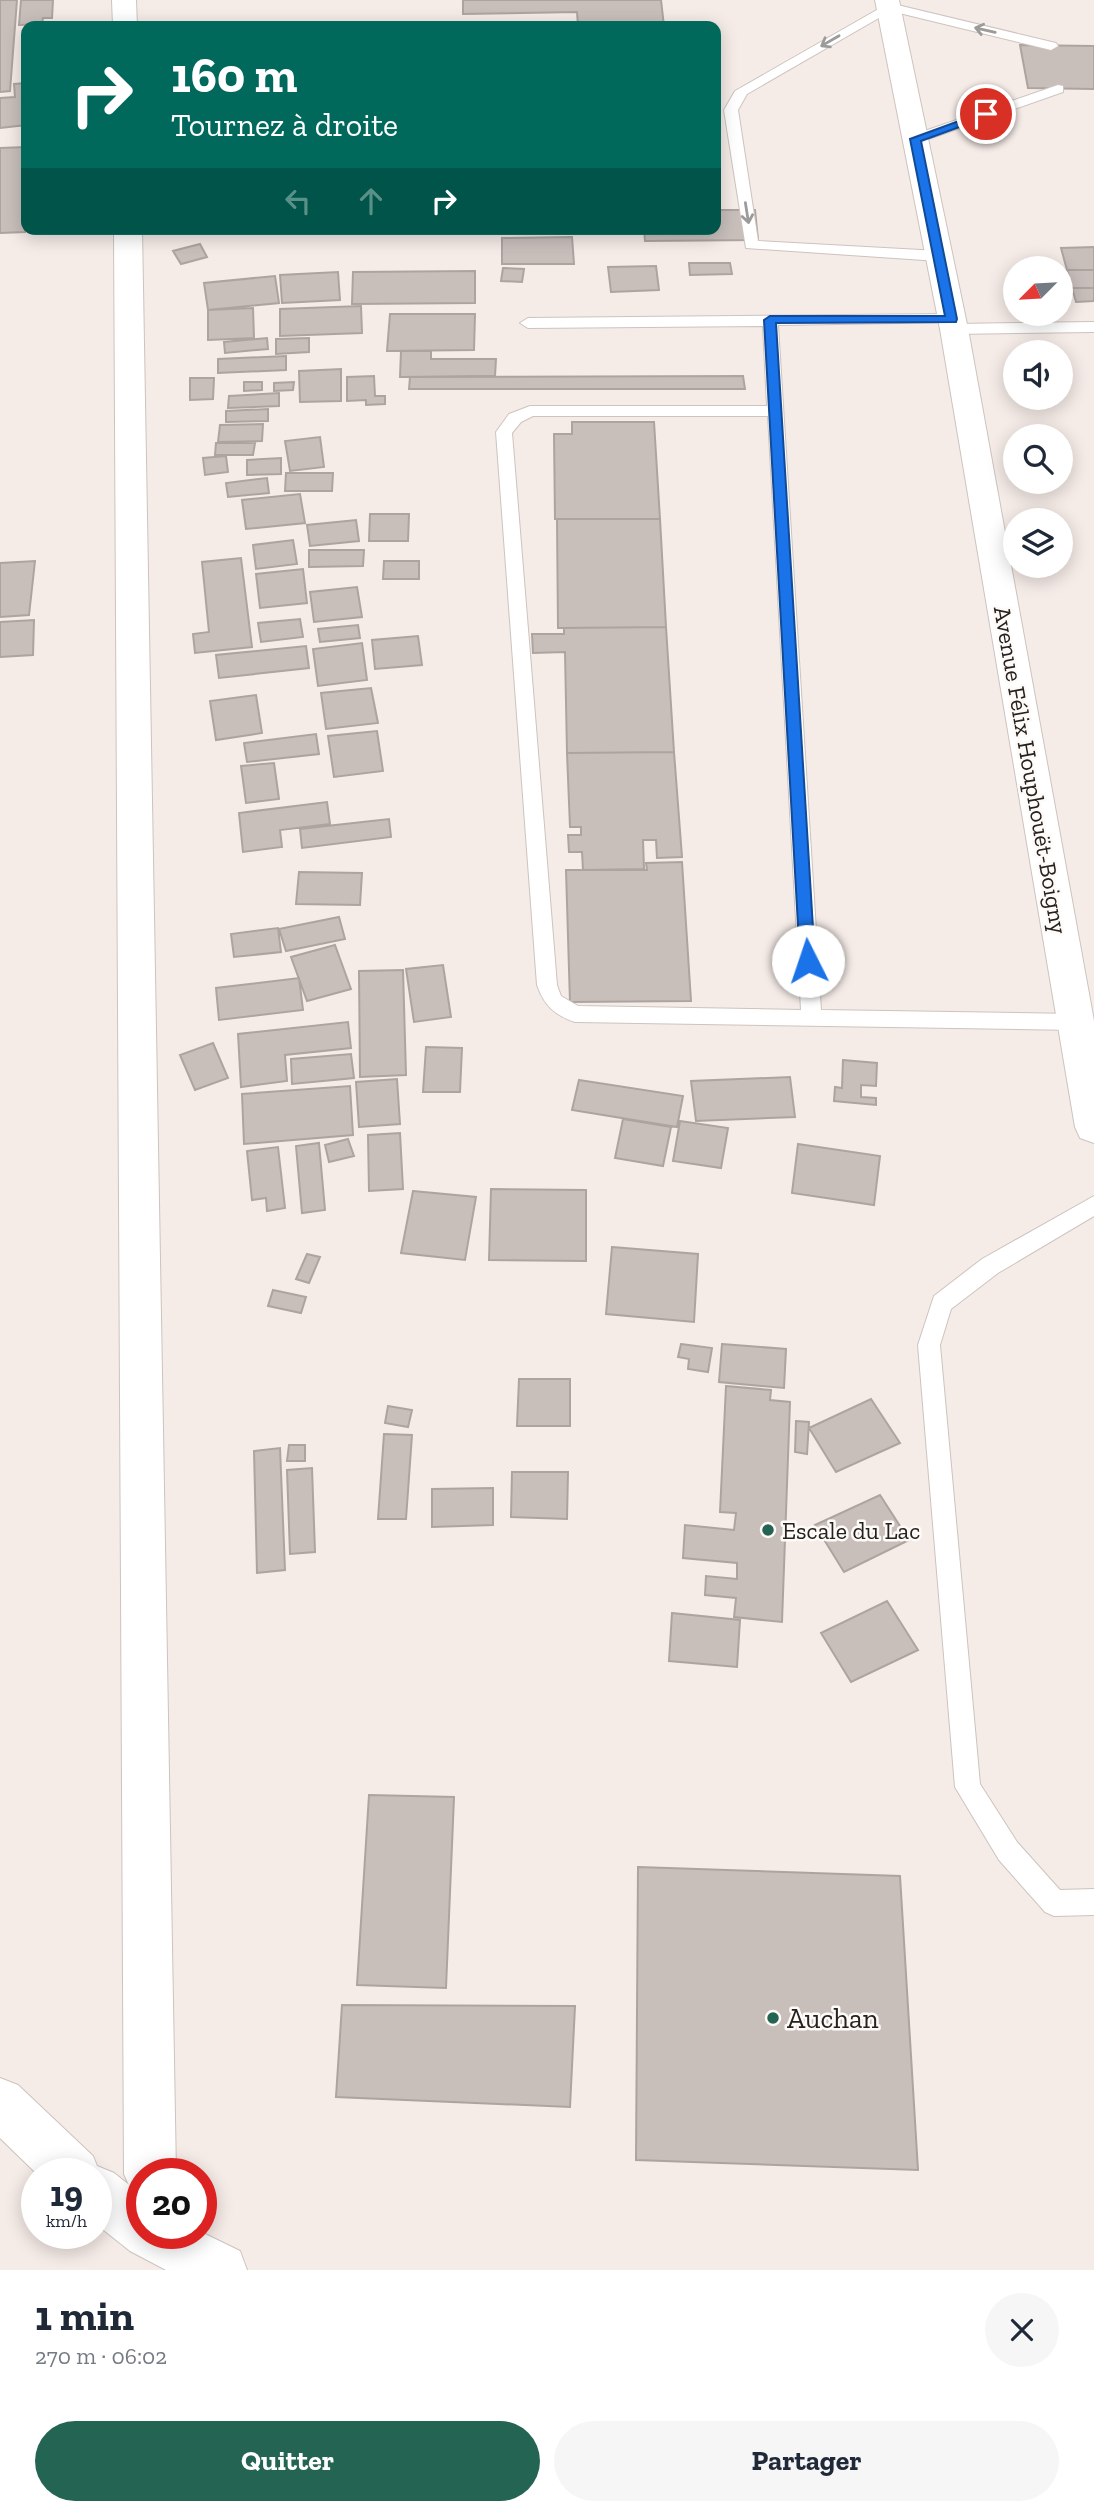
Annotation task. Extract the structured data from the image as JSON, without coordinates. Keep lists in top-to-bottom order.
{
  "streets": {
    "main road": ["Avenue Félix Houphouët-Boigny"]
  },
  "places": ["Escale du Lac", "Auchan"],
  "north": "bottom left",
  "page": {
    "turn": ["160 m", "Tournez à droite"],
    "speed": "19 km/h",
    "limit": "20",
    "heading": ["1 min", "270 m · 06:02"],
    "buttons": ["Quitter", "Partager"]
  }
}
